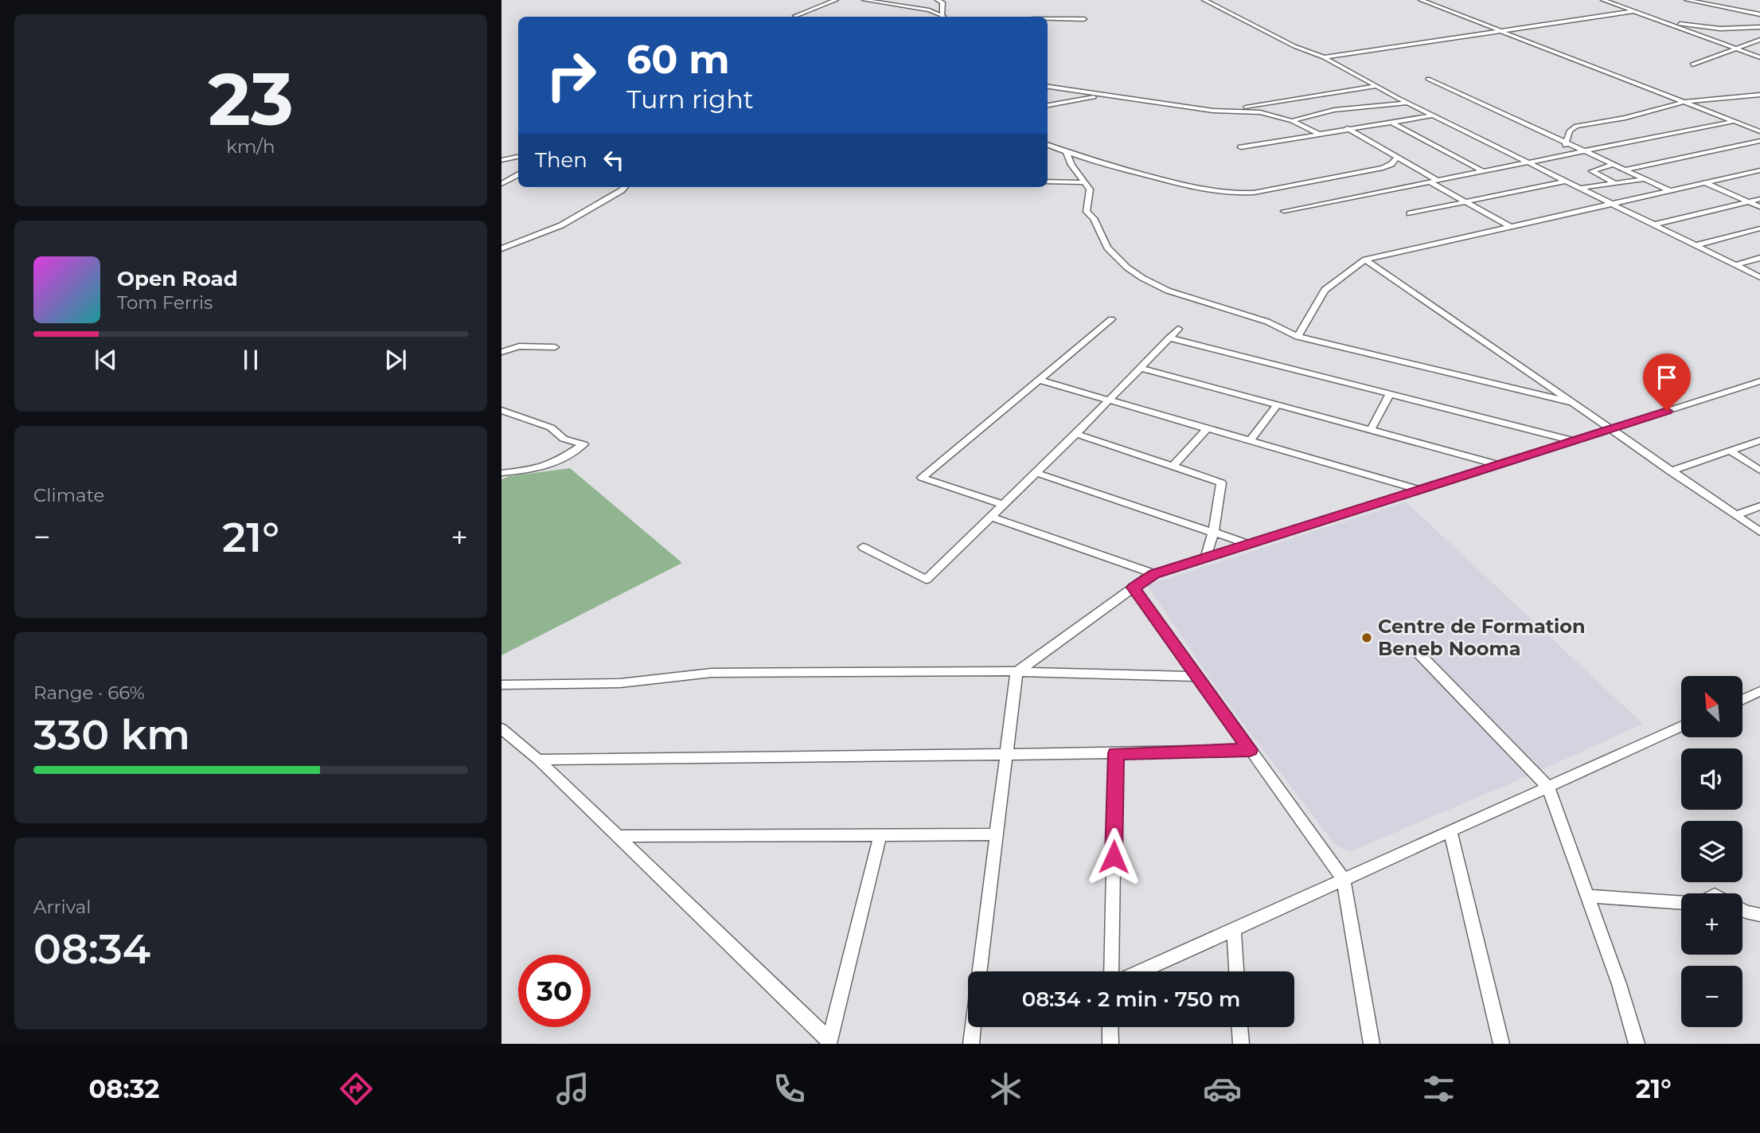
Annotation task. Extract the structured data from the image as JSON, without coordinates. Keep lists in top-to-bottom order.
{
  "places": ["Centre de Formation Beneb Nooma"],
  "north": "top left",
  "page": {
    "tile": [
      ["23", "km/h"],
      "Climate",
      ["Range · 66%", "330 km"],
      ["Arrival", "08:34"]
    ],
    "turn": ["60 m", "Turn right"],
    "then": "Then",
    "song": ["Open Road", "Tom Ferris"],
    "heat": ["−", "21°", "+"],
    "map_buttons": ["+", "−"],
    "limit": "30",
    "trip": "08:34 · 2 min · 750 m",
    "tabs": ["08:32", "21°"]
  }
}
